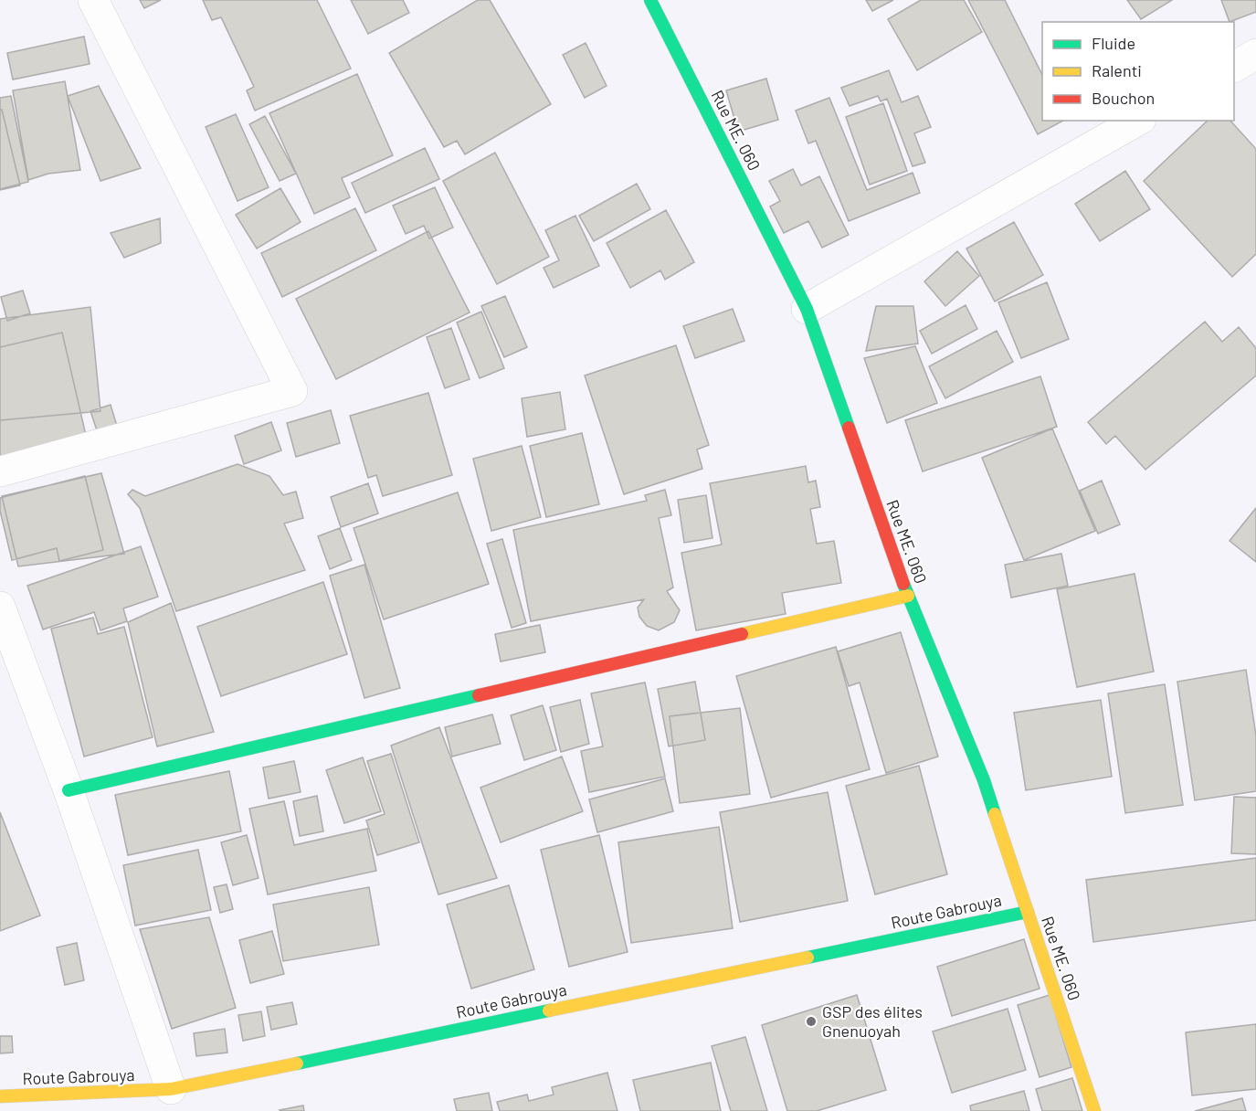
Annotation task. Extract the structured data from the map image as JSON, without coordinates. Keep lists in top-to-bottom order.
{
  "streets": {
    "street": ["Rue ME. 060", "Route Gabrouya"]
  },
  "crossings": [
    ["Rue ME. 060", "Route Gabrouya"]
  ],
  "places": ["GSP des élites Gnenuoyah"],
  "legend": ["Fluide", "Ralenti", "Bouchon"]
}
